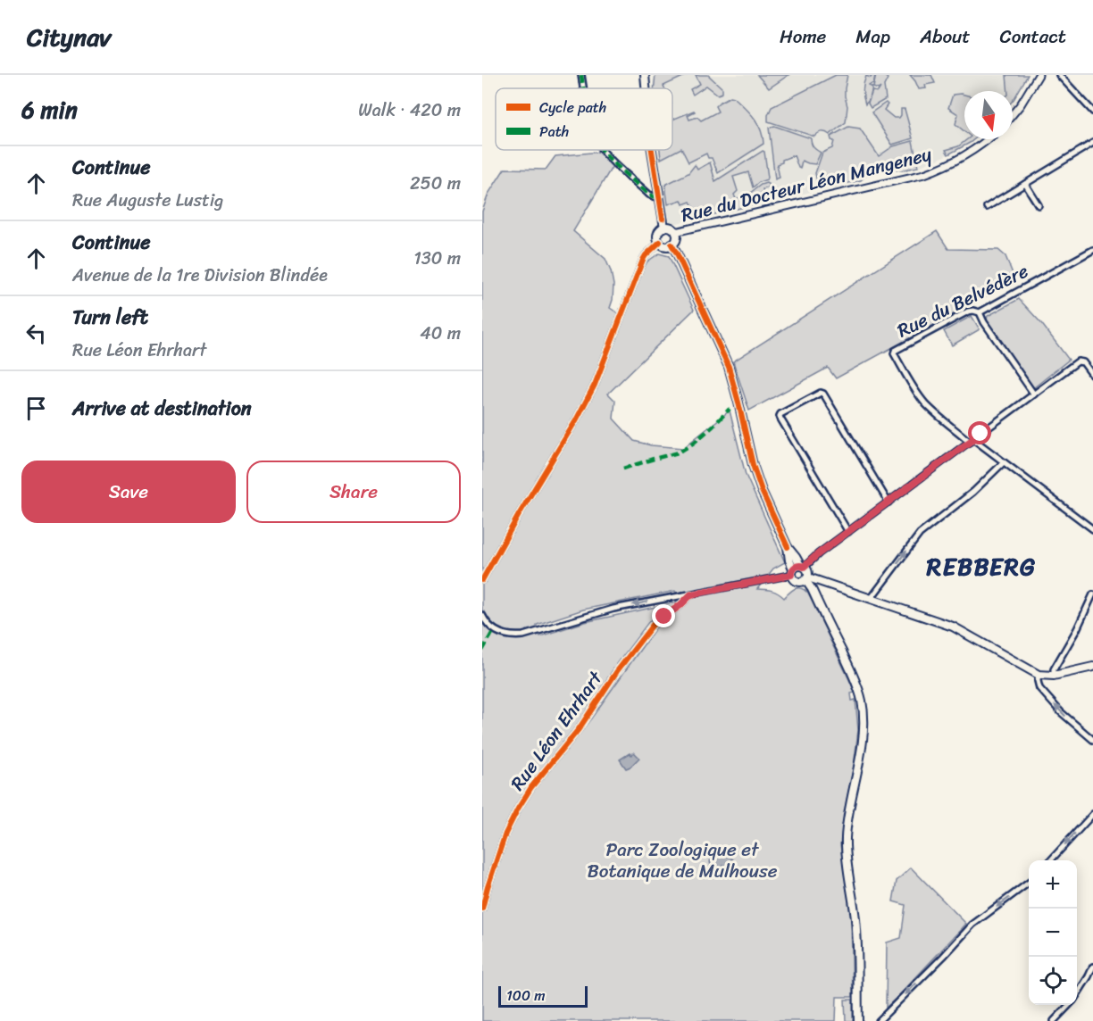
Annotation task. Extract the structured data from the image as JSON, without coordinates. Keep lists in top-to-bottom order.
{
  "streets": {
    "street": ["Rue du Docteur Léon Mangeney", "Rue du Belvédère", "Rue Léon Ehrhart"]
  },
  "districts": ["REBBERG"],
  "parks": ["Parc Zoologique et Botanique de Mulhouse"],
  "legend": ["Cycle path", "Path"],
  "scale_bar": "100 m",
  "north": "bottom",
  "page": {
    "header": "Citynav",
    "nav": [
      "Home",
      "Map",
      "About",
      "Contact"
    ],
    "heading": ["6 min", "Walk · 420 m"],
    "list": [
      ["Continue", "Rue Auguste Lustig", "250 m"],
      ["Continue", "Avenue de la 1re Division Blindée", "130 m"],
      ["Turn left", "Rue Léon Ehrhart", "40 m"],
      "Arrive at destination"
    ],
    "buttons": ["Save", "Share"],
    "map_buttons": ["+", "−"],
    "scale": "100 m"
  }
}
